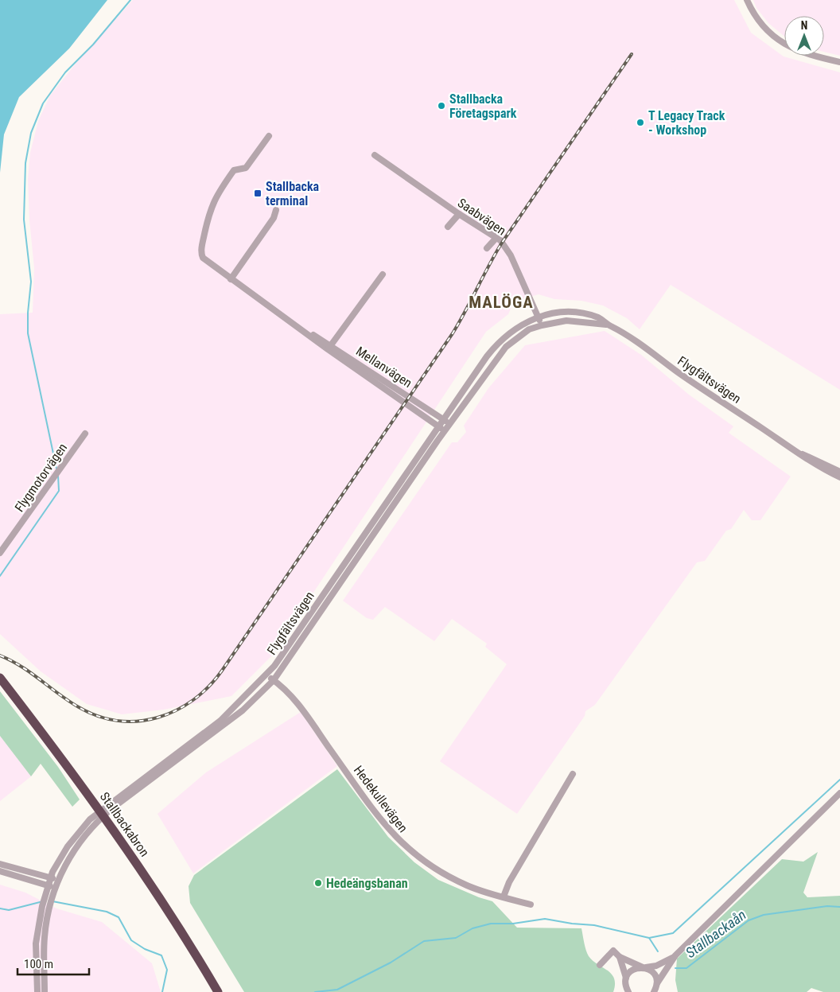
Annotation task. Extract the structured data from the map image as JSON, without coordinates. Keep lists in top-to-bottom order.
{
  "streets": {
    "highway": ["Stallbackabron"],
    "street": [
      "Saabvägen",
      "Mellanvägen",
      "Flygfältsvägen",
      "Flygmotorvägen",
      "Hedekullevägen"
    ]
  },
  "crossings": [
    ["Saabvägen", "Flygfältsvägen"],
    ["Mellanvägen", "Flygfältsvägen"],
    ["Flygfältsvägen", "Hedekullevägen"]
  ],
  "districts": ["MALÖGA"],
  "water": ["Stallbackaån"],
  "places": {
    "other": ["Stallbacka Företagspark", "T Legacy Track - Workshop", "Hedeängsbanan"],
    "transit": ["Stallbacka terminal"]
  },
  "scale_bar": "100 m",
  "north": "top"
}
